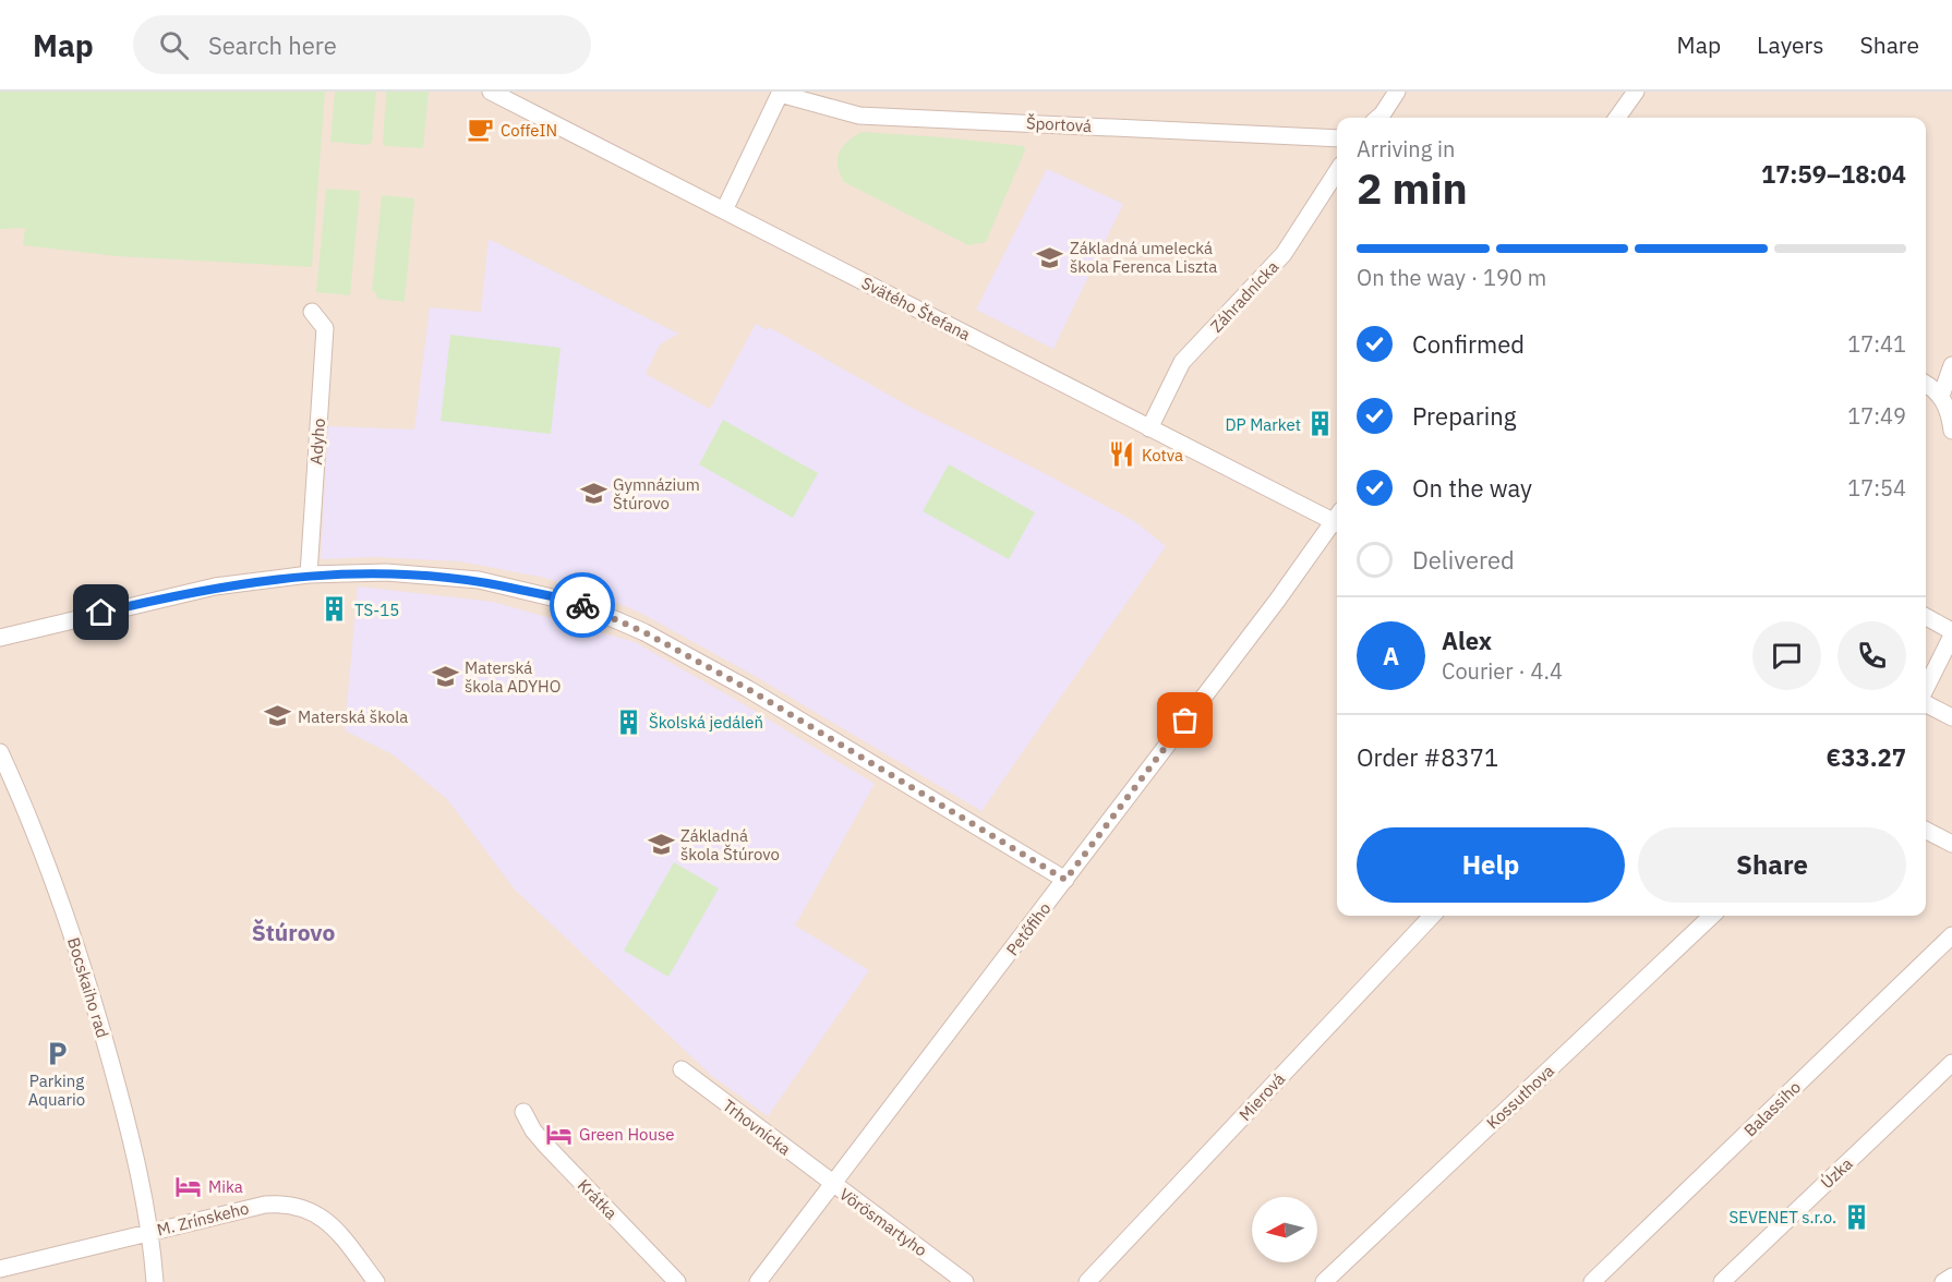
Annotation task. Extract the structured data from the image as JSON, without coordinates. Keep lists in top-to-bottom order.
{
  "streets": {
    "street": [
      "Športová",
      "Záhradnícka",
      "Svätého Štefana",
      "Adyho",
      "Petőfiho",
      "Bocskaiho rad",
      "Mierová",
      "Kossuthova",
      "Balassiho",
      "Trhovnícka",
      "Úzka",
      "Krátka",
      "M. Zrínskeho",
      "Vörösmartyho"
    ]
  },
  "crossings": [
    ["Záhradnícka", "Svätého Štefana"],
    ["Petőfiho", "Trhovnícka"],
    ["Petőfiho", "Vörösmartyho"],
    ["Bocskaiho rad", "M. Zrínskeho"],
    ["Trhovnícka", "Vörösmartyho"]
  ],
  "districts": ["Štúrovo"],
  "places": {
    "cafe": ["CoffeIN"],
    "school or university": [
      "Základná umelecká škola Ferenca Liszta",
      "Gymnázium Štúrovo",
      "Materská škola ADYHO",
      "Materská škola",
      "Základná škola Štúrovo"
    ],
    "building": [
      "DP Market",
      "TS-15",
      "Školská jedáleň",
      "SEVENET s.r.o."
    ],
    "restaurant": ["Kotva"],
    "parking": ["Parking Aquario"],
    "hotel": ["Green House", "Mika"]
  },
  "north": "left",
  "page": {
    "header": "Map",
    "search": "Search here",
    "nav": ["Map", "Layers", "Share"],
    "heading": ["2 min", "Arriving in", "17:59–18:04"],
    "panel": [
      "Alex",
      "Courier · 4.4",
      "Order #8371",
      "€33.27"
    ],
    "bar": "On the way · 190 m",
    "list": [
      ["Confirmed", "17:41"],
      ["Preparing", "17:49"],
      ["On the way", "17:54"],
      "Delivered"
    ],
    "round": "A",
    "buttons": ["Help", "Share"]
  }
}
